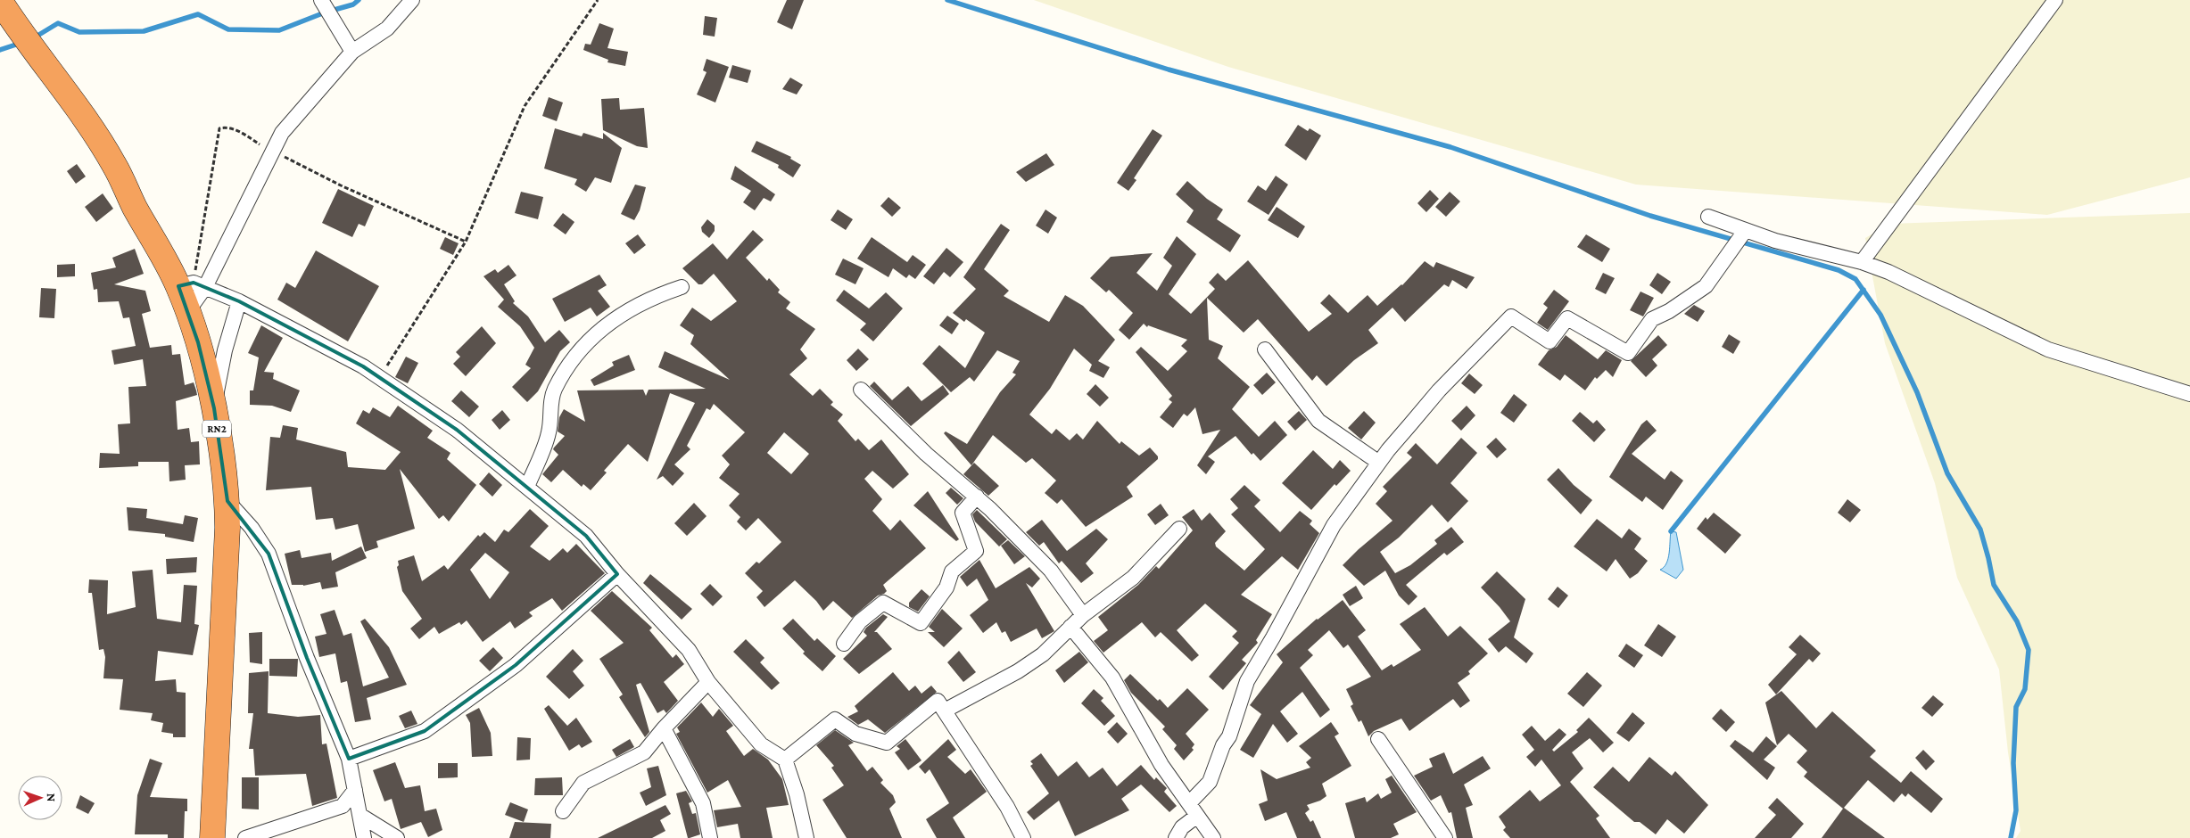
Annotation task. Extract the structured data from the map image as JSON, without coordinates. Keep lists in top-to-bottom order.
{
  "streets": {
    "highway": ["RN2"]
  },
  "north": "right"
}
